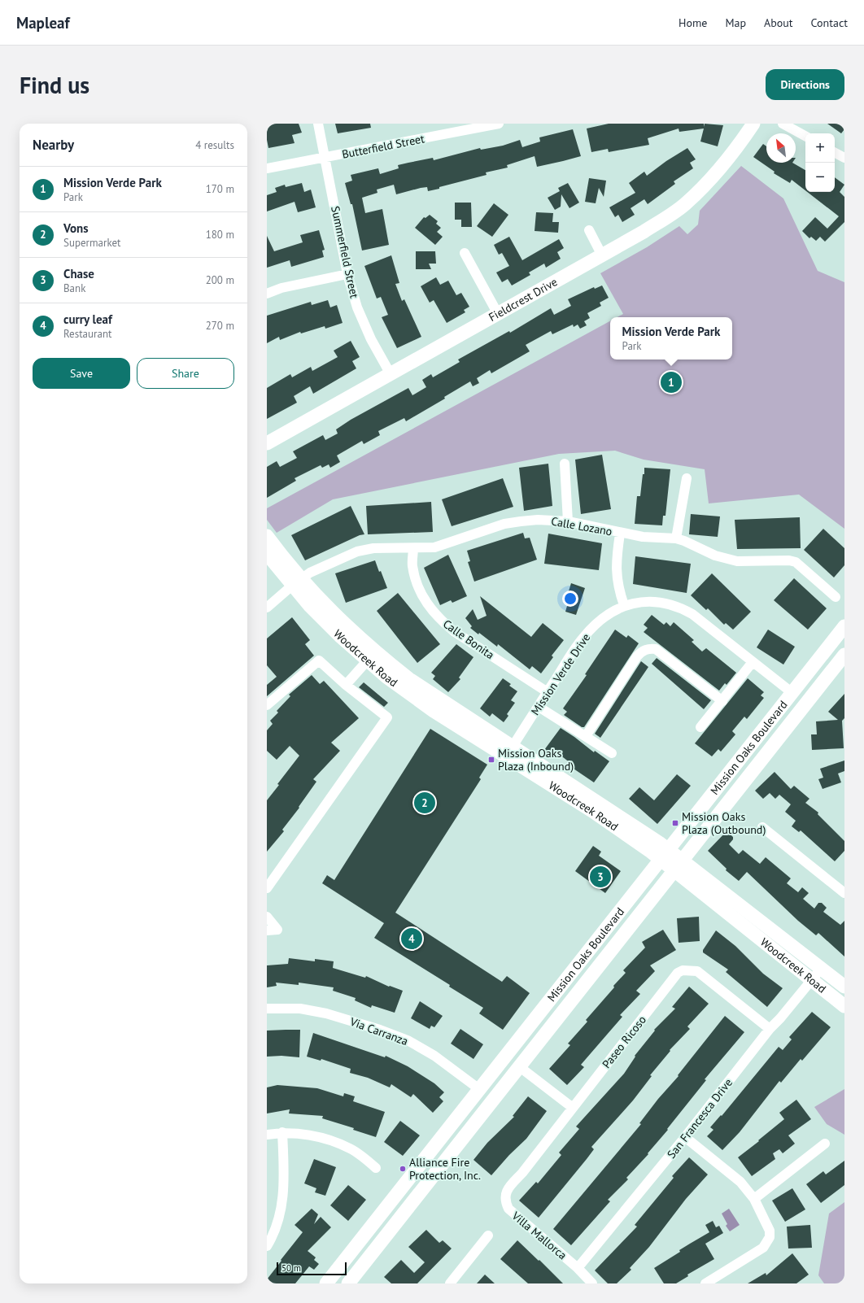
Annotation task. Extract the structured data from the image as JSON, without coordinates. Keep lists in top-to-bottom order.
{
  "streets": {
    "main road": ["Fieldcrest Drive", "Woodcreek Road", "Mission Oaks Boulevard"],
    "street": [
      "Butterfield Street",
      "Summerfield Street",
      "Calle Lozano",
      "Calle Bonita",
      "Mission Verde Drive",
      "Via Carranza",
      "Paseo Ricoso",
      "San Francesca Drive",
      "Villa Mallorca"
    ]
  },
  "crossings": [
    ["Butterfield Street", "Summerfield Street"],
    ["Summerfield Street", "Fieldcrest Drive"],
    ["Calle Lozano", "Calle Bonita"],
    ["Calle Lozano", "Woodcreek Road"],
    ["Calle Bonita", "Mission Verde Drive"],
    ["Woodcreek Road", "Mission Verde Drive"],
    ["Woodcreek Road", "Mission Oaks Boulevard"],
    ["Woodcreek Road", "San Francesca Drive"],
    ["Mission Verde Drive", "Mission Oaks Boulevard"],
    ["Mission Oaks Boulevard", "Via Carranza"],
    ["Paseo Ricoso", "San Francesca Drive"],
    ["Paseo Ricoso", "Villa Mallorca"],
    ["San Francesca Drive", "Villa Mallorca"]
  ],
  "places": {
    "transit": ["Mission Oaks Plaza (Inbound)", "Mission Oaks Plaza (Outbound)"],
    "other": ["Alliance Fire Protection, Inc."]
  },
  "scale_bar": "50 m",
  "north": "top left",
  "page": {
    "header": "Mapleaf",
    "nav": [
      "Home",
      "Map",
      "About",
      "Contact"
    ],
    "buttons": [
      "Directions",
      ["Save", "Share"]
    ],
    "title": "Find us",
    "heading": ["Nearby", "4 results"],
    "map_buttons": ["+", "−"],
    "list": [
      {
        "mark": "1",
        "name": "Mission Verde Park",
        "note": "Park",
        "value": "170 m"
      },
      {
        "mark": "2",
        "name": "Vons",
        "note": "Supermarket",
        "value": "180 m"
      },
      {
        "mark": "3",
        "name": "Chase",
        "note": "Bank",
        "value": "200 m"
      },
      {
        "mark": "4",
        "name": "curry leaf",
        "note": "Restaurant",
        "value": "270 m"
      }
    ],
    "popup": ["Mission Verde Park", "Park"],
    "pins": [
      "1",
      "2",
      "3",
      "4"
    ],
    "scale": "50 m"
  }
}
